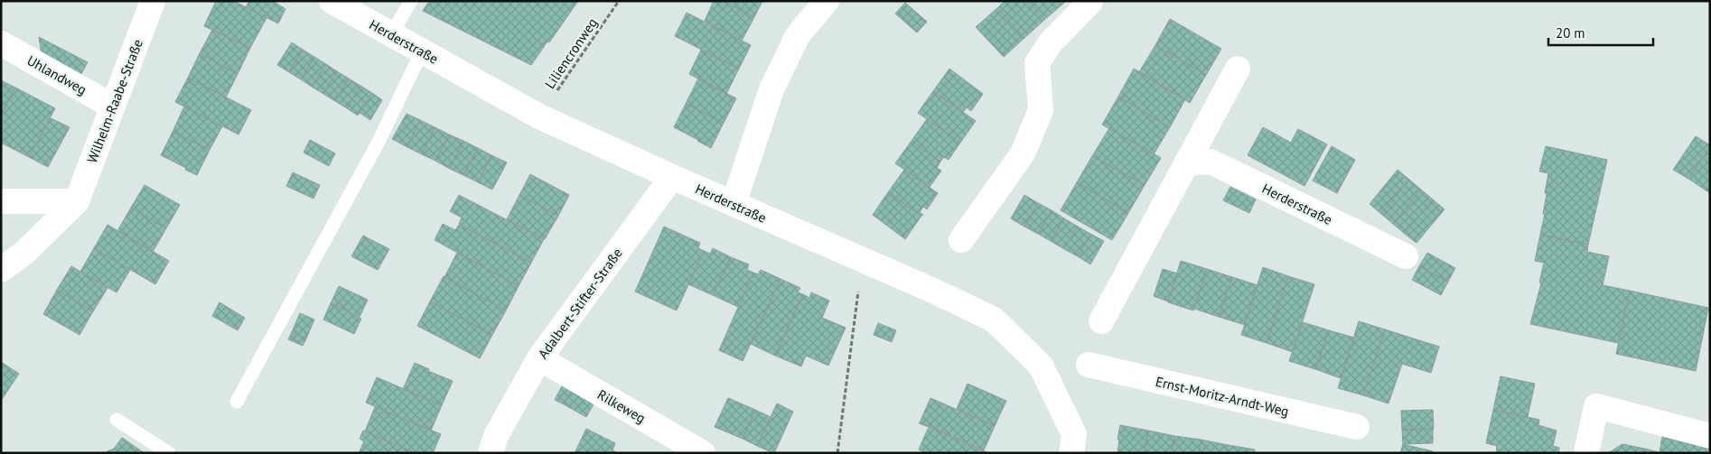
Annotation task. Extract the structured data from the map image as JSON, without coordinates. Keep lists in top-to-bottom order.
{
  "streets": {
    "street": [
      "Herderstraße",
      "Uhlandweg",
      "Wilhelm-Raabe-Straße",
      "Adalbert-Stifter-Straße",
      "Ernst-Moritz-Arndt-Weg",
      "Rilkeweg"
    ],
    "path": ["Liliencronweg"]
  },
  "crossings": [
    ["Herderstraße", "Liliencronweg"],
    ["Herderstraße", "Adalbert-Stifter-Straße"],
    ["Uhlandweg", "Wilhelm-Raabe-Straße"],
    ["Adalbert-Stifter-Straße", "Rilkeweg"]
  ],
  "scale_bar": "20 m"
}
